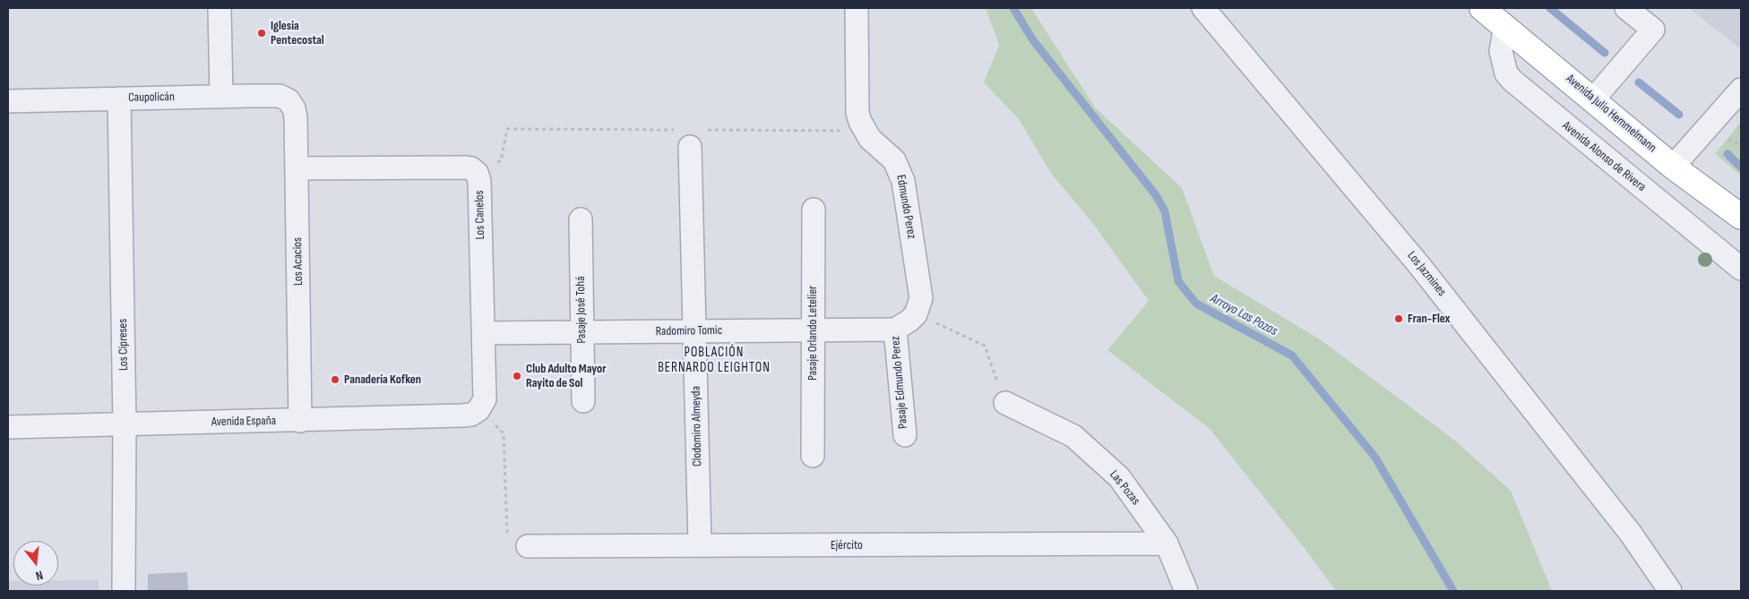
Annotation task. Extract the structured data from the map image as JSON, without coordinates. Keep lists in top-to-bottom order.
{
  "streets": {
    "highway": ["Avenida Julio Hemmelmann"],
    "street": [
      "Caupolicán",
      "Avenida Alonso de Rivera",
      "Edmundo Perez",
      "Los Canelos",
      "Los Acacios",
      "Los Jazmines",
      "Pasaje José Tohá",
      "Radomiro Tomic",
      "Pasaje Orlando Letelier",
      "Los Cipreses",
      "Pasaje Edmundo Perez",
      "Avenida España",
      "Clodomiro Almeyda",
      "Las Pozas",
      "Ejército"
    ]
  },
  "crossings": [
    ["Caupolicán", "Los Acacios"],
    ["Caupolicán", "Los Cipreses"],
    ["Avenida Julio Hemmelmann", "Avenida Alonso de Rivera"],
    ["Los Canelos", "Radomiro Tomic"],
    ["Los Canelos", "Avenida España"],
    ["Los Acacios", "Avenida España"],
    ["Pasaje José Tohá", "Radomiro Tomic"],
    ["Radomiro Tomic", "Pasaje Orlando Letelier"],
    ["Radomiro Tomic", "Pasaje Edmundo Perez"],
    ["Radomiro Tomic", "Clodomiro Almeyda"],
    ["Los Cipreses", "Avenida España"],
    ["Clodomiro Almeyda", "Ejército"],
    ["Las Pozas", "Ejército"]
  ],
  "districts": ["POBLACIÓN BERNARDO LEIGHTON"],
  "water": ["Arroyo Las Pozas"],
  "places": [
    "Iglesia Pentecostal",
    "Fran-Flex",
    "Club Adulto Mayor Rayito de Sol",
    "Panadería Kofken"
  ],
  "north": "bottom"
}
